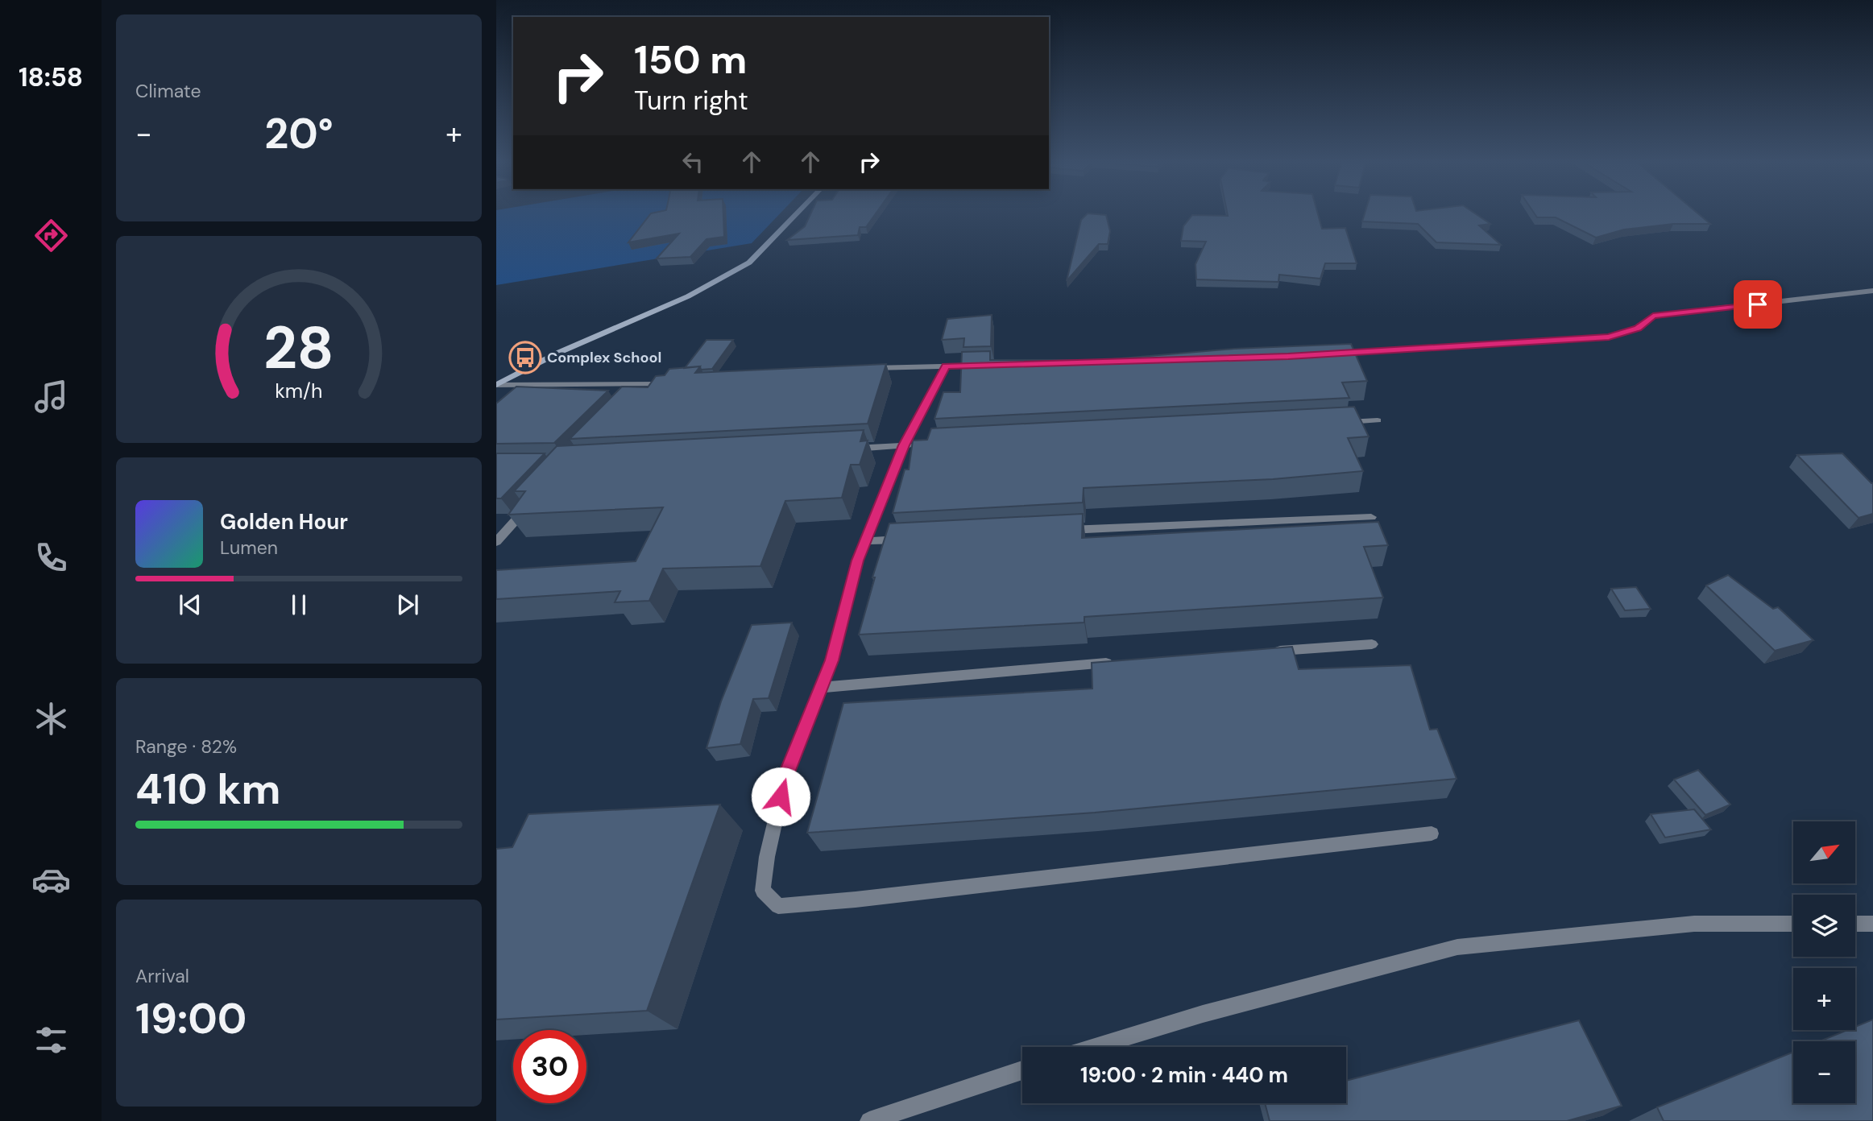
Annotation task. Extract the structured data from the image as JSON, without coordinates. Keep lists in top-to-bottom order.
{
  "places": {
    "bus stop": ["Complex School"]
  },
  "north": "top right",
  "page": {
    "tabs": "18:58",
    "tile": [
      "Climate",
      ["Range · 82%", "410 km"],
      ["Arrival", "19:00"]
    ],
    "turn": ["150 m", "Turn right"],
    "heat": ["−", "20°", "+"],
    "song": ["Golden Hour", "Lumen"],
    "map_buttons": ["+", "−"],
    "limit": "30",
    "trip": "19:00 · 2 min · 440 m",
    "gauge": ["28", "km/h"]
  }
}
